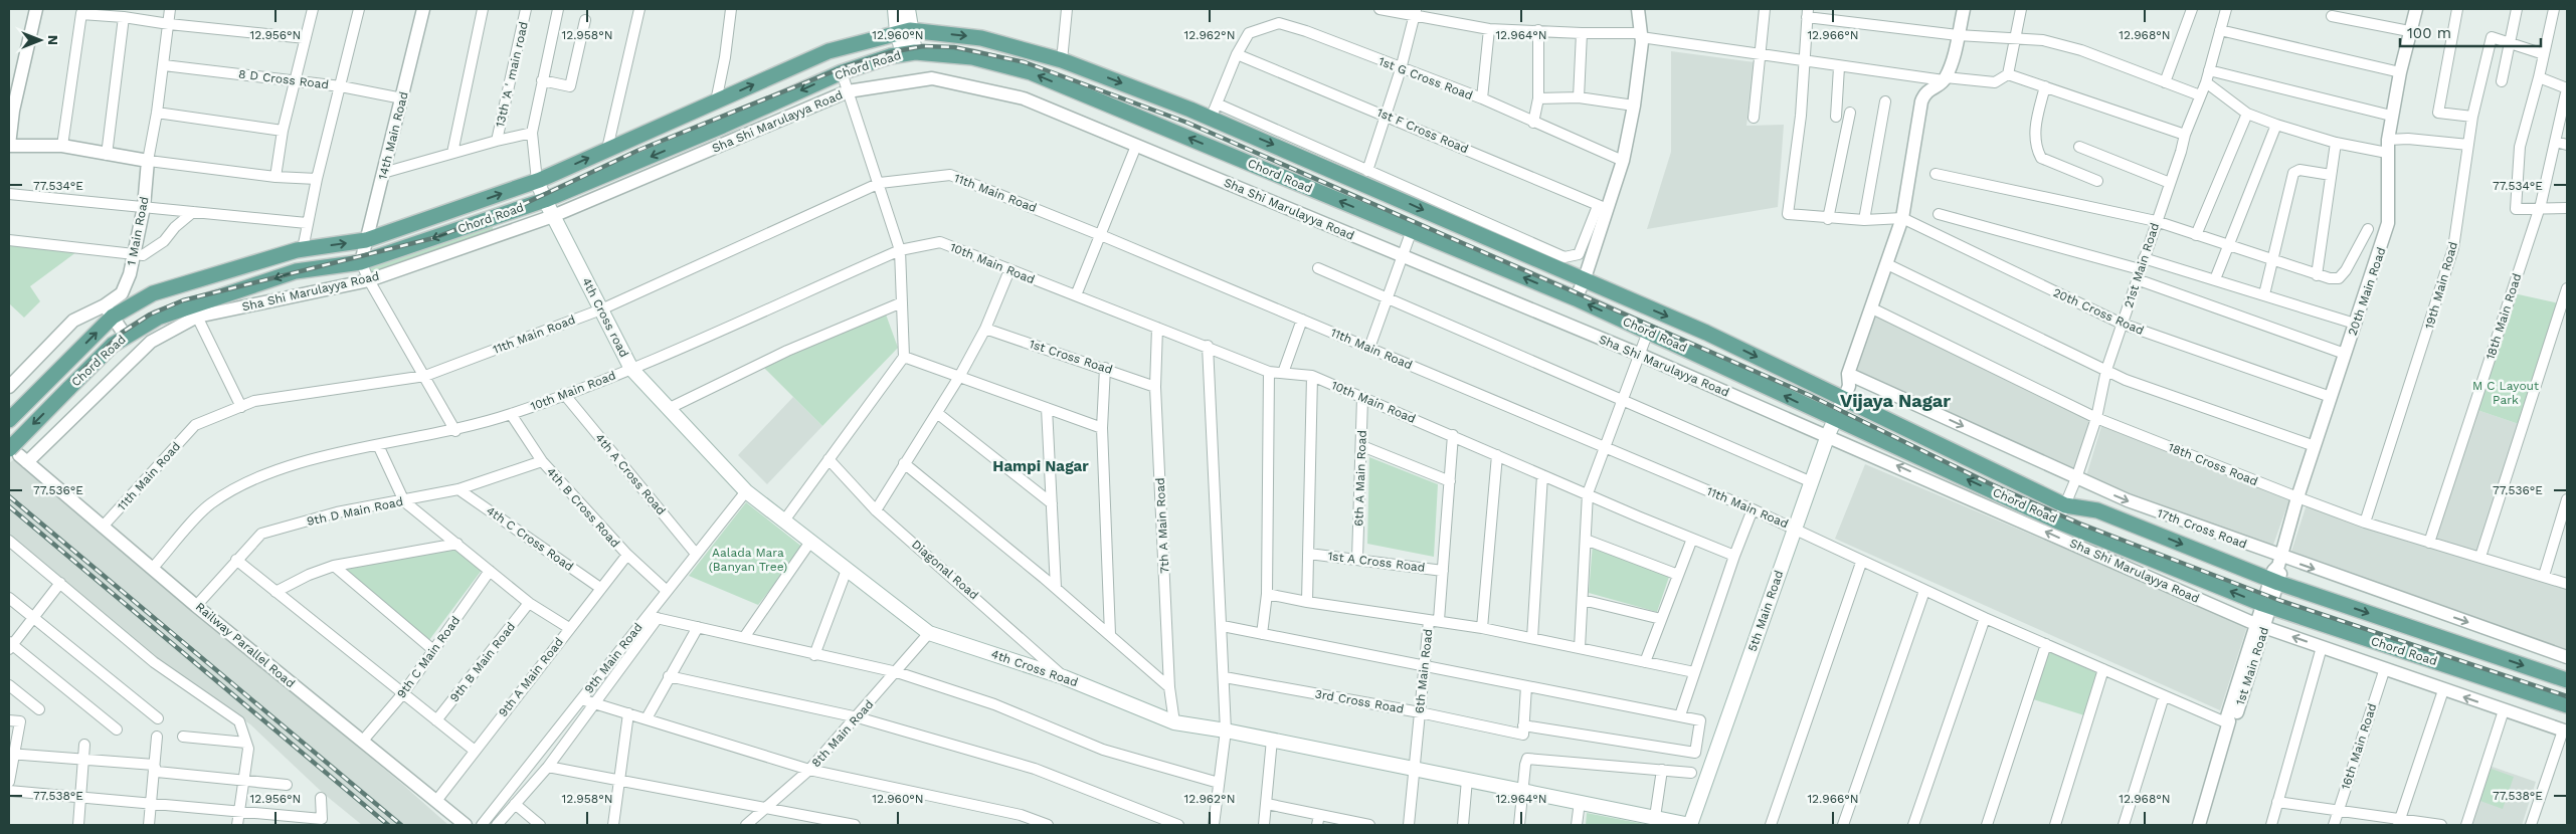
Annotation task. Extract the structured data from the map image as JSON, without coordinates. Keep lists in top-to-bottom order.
{
  "streets": {
    "main road": [
      "Chord Road",
      "4th Cross road",
      "5th Main Road",
      "4th Cross Road"
    ],
    "street": [
      "13th 'A ' main road",
      "1st G Cross Road",
      "8 D Cross Road",
      "Sha Shi Marulayya Road",
      "1st F Cross Road",
      "14th Main Road",
      "11th Main Road",
      "1 Main Road",
      "10th Main Road",
      "21st Main Road",
      "19th Main Road",
      "20th Main Road",
      "20th Cross Road",
      "18th Main Road",
      "1st Cross Road",
      "18th Cross Road",
      "4th A Cross Road",
      "6th A Main Road",
      "4th B Cross Road",
      "9th D Main Road",
      "7th A Main Road",
      "17th Cross Road",
      "4th C Cross Road",
      "1st A Cross Road",
      "Diagonal Road",
      "Railway Parallel Road",
      "9th C Main Road",
      "9th Main Road",
      "9th B Main Road",
      "1st Main Road",
      "6th Main Road",
      "9th A Main Road",
      "3rd Cross Road",
      "8th Main Road",
      "16th Main Road"
    ]
  },
  "crossings": [
    ["Chord Road", "1st G Cross Road"],
    ["Chord Road", "Sha Shi Marulayya Road"],
    ["Chord Road", "14th Main Road"],
    ["Chord Road", "1 Main Road"],
    ["Chord Road", "21st Main Road"],
    ["Chord Road", "20th Main Road"],
    ["Chord Road", "4th Cross road"],
    ["Chord Road", "5th Main Road"],
    ["Chord Road", "Railway Parallel Road"],
    ["Chord Road", "1st Main Road"],
    ["1st G Cross Road", "1st F Cross Road"],
    ["8 D Cross Road", "14th Main Road"],
    ["Sha Shi Marulayya Road", "4th Cross road"],
    ["Sha Shi Marulayya Road", "5th Main Road"],
    ["Sha Shi Marulayya Road", "Railway Parallel Road"],
    ["Sha Shi Marulayya Road", "1st Main Road"],
    ["Sha Shi Marulayya Road", "16th Main Road"],
    ["11th Main Road", "4th Cross road"],
    ["11th Main Road", "5th Main Road"],
    ["11th Main Road", "Railway Parallel Road"],
    ["11th Main Road", "1st Main Road"],
    ["10th Main Road", "4th Cross road"],
    ["10th Main Road", "4th A Cross Road"],
    ["10th Main Road", "6th A Main Road"],
    ["10th Main Road", "4th B Cross Road"],
    ["10th Main Road", "7th A Main Road"],
    ["10th Main Road", "Railway Parallel Road"],
    ["10th Main Road", "6th Main Road"],
    ["21st Main Road", "20th Cross Road"],
    ["21st Main Road", "18th Cross Road"],
    ["21st Main Road", "17th Cross Road"],
    ["19th Main Road", "18th Cross Road"],
    ["20th Main Road", "20th Cross Road"],
    ["20th Main Road", "18th Cross Road"],
    ["20th Main Road", "17th Cross Road"],
    ["20th Main Road", "1st Main Road"],
    ["18th Main Road", "18th Cross Road"],
    ["4th Cross road", "4th Cross Road"],
    ["1st Cross Road", "7th A Main Road"],
    ["4th A Cross Road", "9th Main Road"],
    ["6th A Main Road", "1st A Cross Road"],
    ["4th B Cross Road", "9th D Main Road"],
    ["4th B Cross Road", "9th Main Road"],
    ["4th B Cross Road", "9th A Main Road"],
    ["9th D Main Road", "4th C Cross Road"],
    ["9th D Main Road", "Railway Parallel Road"],
    ["7th A Main Road", "4th Cross Road"],
    ["4th C Cross Road", "9th A Main Road"],
    ["1st A Cross Road", "6th Main Road"],
    ["Diagonal Road", "4th Cross Road"],
    ["Railway Parallel Road", "9th C Main Road"],
    ["Railway Parallel Road", "9th A Main Road"],
    ["9th Main Road", "4th Cross Road"],
    ["4th Cross Road", "6th Main Road"],
    ["4th Cross Road", "8th Main Road"],
    ["6th Main Road", "3rd Cross Road"]
  ],
  "one_way": ["17th Cross Road"],
  "districts": ["Vijaya Nagar", "Hampi Nagar"],
  "parks": ["M C Layout Park", "Aalada Mara (Banyan Tree)"],
  "scale_bar": "100 m",
  "north": "right",
  "coordinates": [
    "12.956°N",
    "12.958°N",
    "12.960°N",
    "12.962°N",
    "12.964°N",
    "12.966°N",
    "12.968°N",
    "77.534°E",
    "77.536°E",
    "77.538°E"
  ]
}
